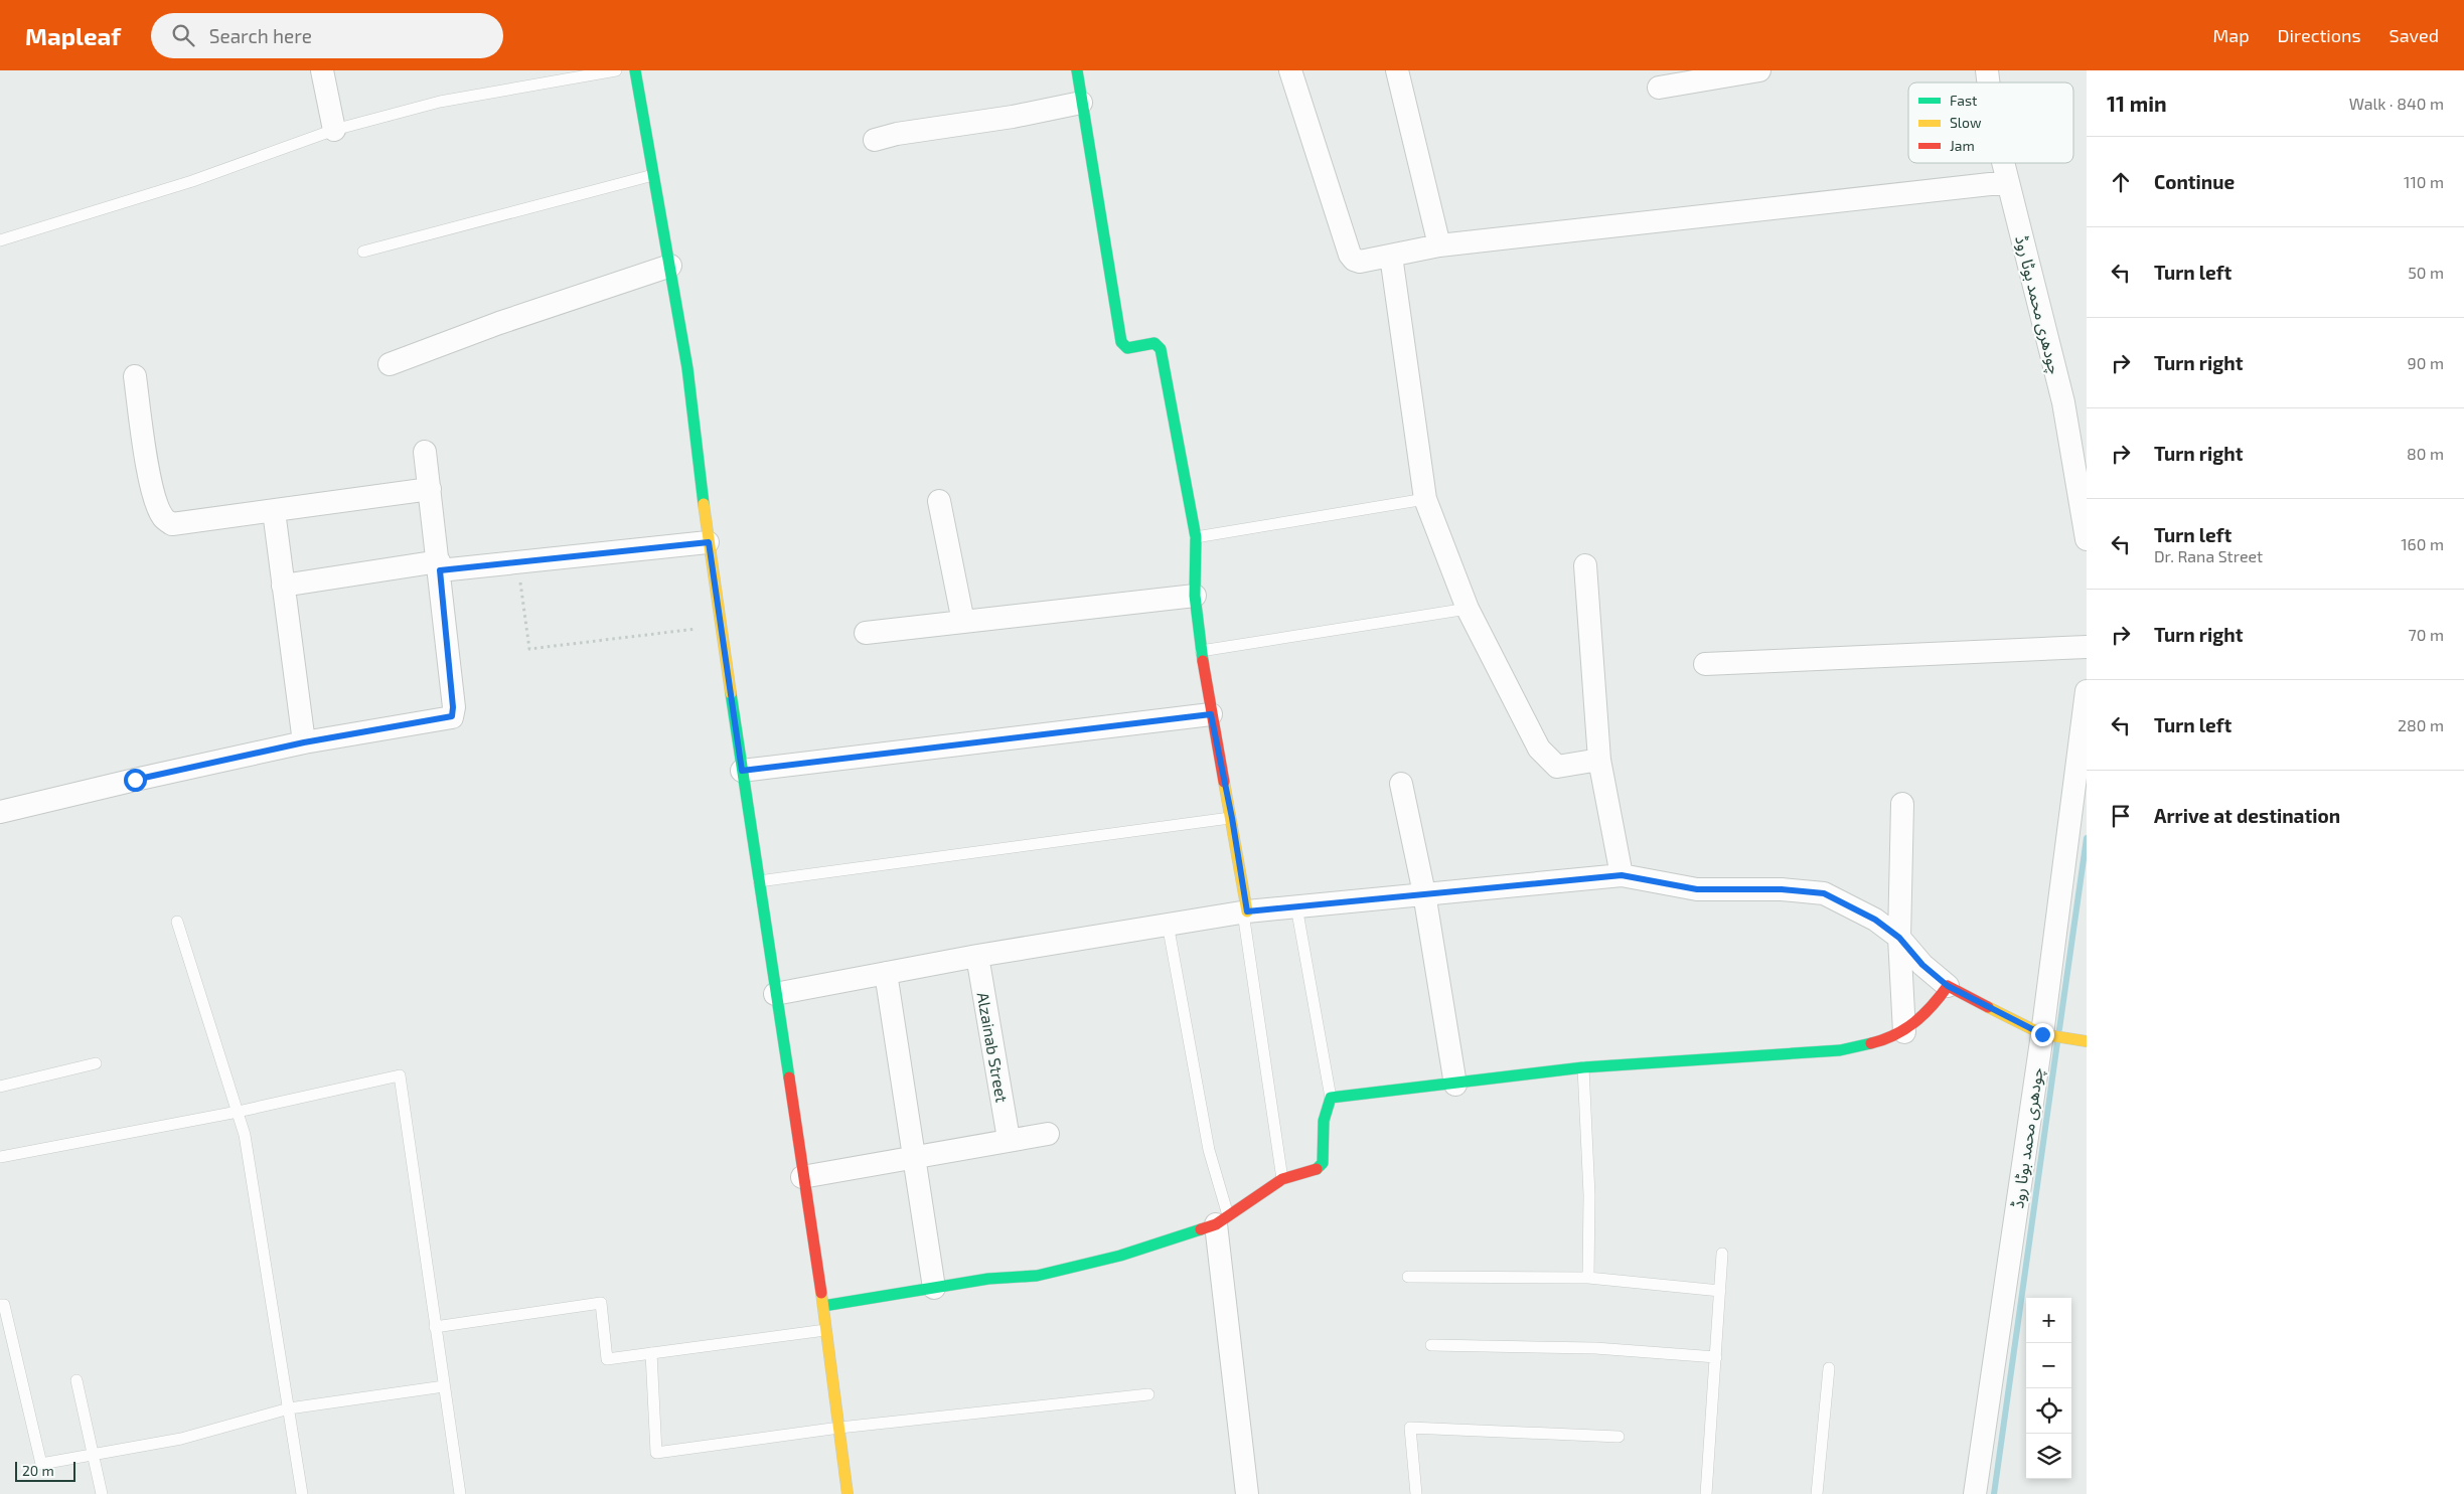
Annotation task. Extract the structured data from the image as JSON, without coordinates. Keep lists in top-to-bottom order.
{
  "streets": {
    "street": ["چودھری محمد بوٹا روڈ", "Alzainab Street"]
  },
  "legend": ["Fast", "Slow", "Jam"],
  "scale_bar": "20 m",
  "page": {
    "header": "Mapleaf",
    "search": "Search here",
    "nav": ["Map", "Directions", "Saved"],
    "heading": ["11 min", "Walk · 840 m"],
    "list": [
      ["Continue", "110 m"],
      ["Turn left", "50 m"],
      ["Turn right", "90 m"],
      ["Turn right", "80 m"],
      ["Turn left", "Dr. Rana Street", "160 m"],
      ["Turn right", "70 m"],
      ["Turn left", "280 m"],
      "Arrive at destination"
    ],
    "map_buttons": ["+", "−"],
    "scale": "20 m"
  }
}
